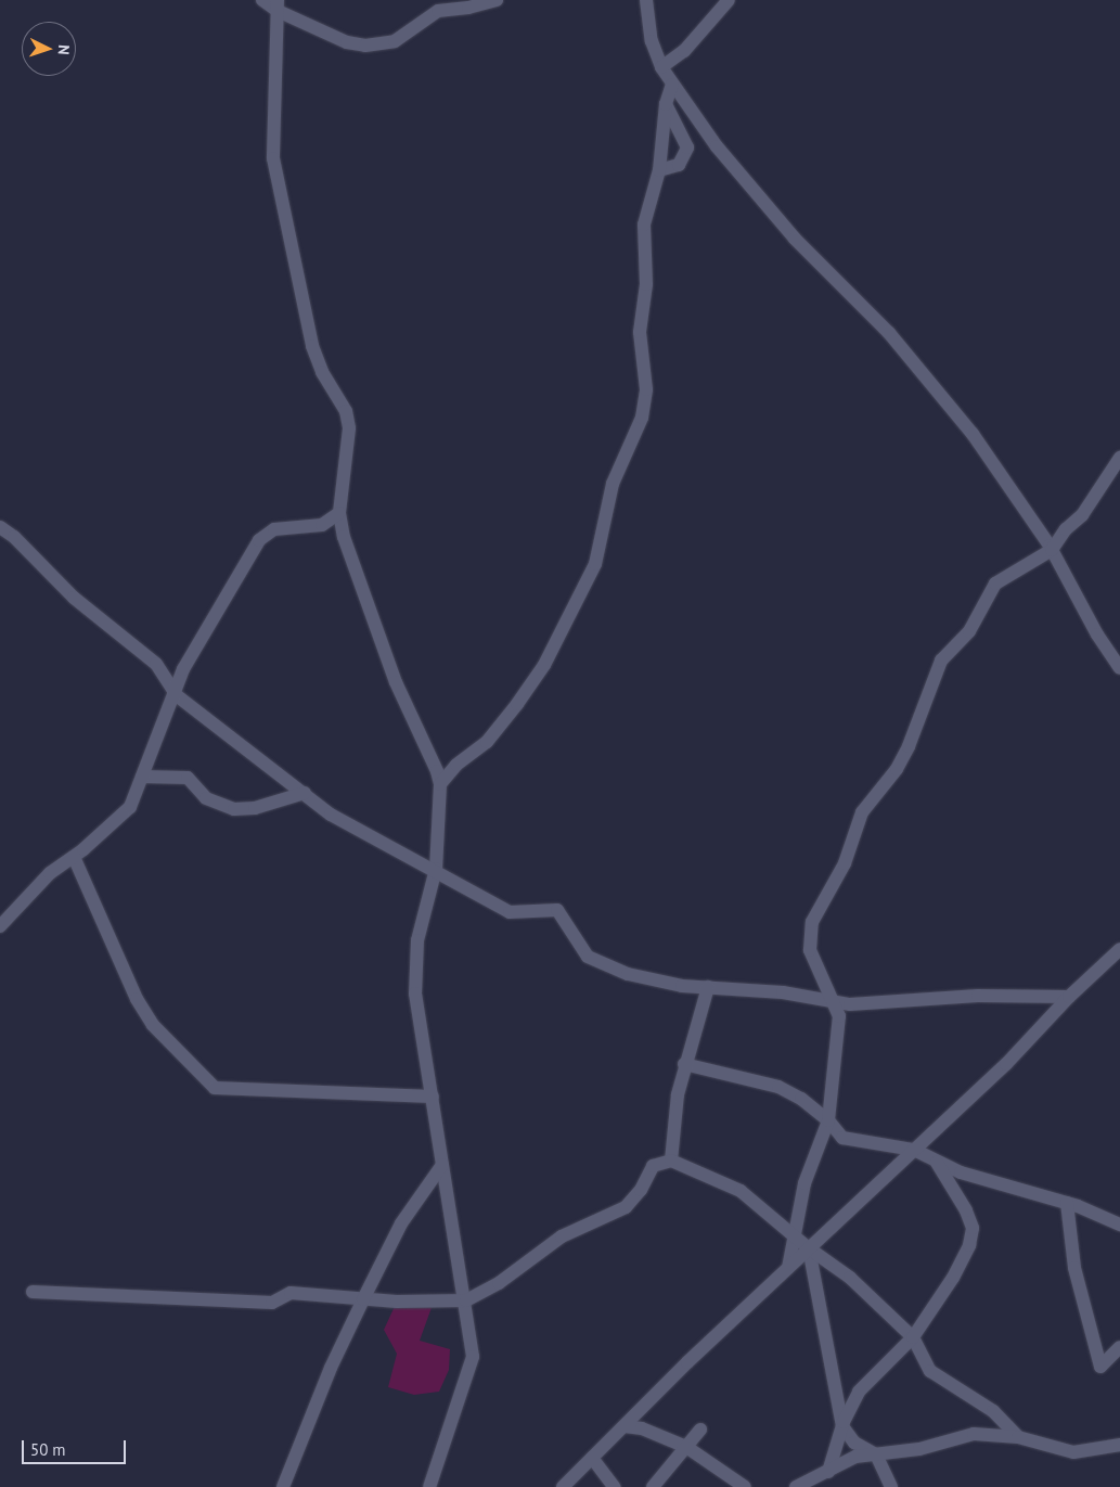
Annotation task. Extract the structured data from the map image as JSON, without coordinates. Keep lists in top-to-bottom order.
{
  "scale_bar": "50 m",
  "north": "right"
}
